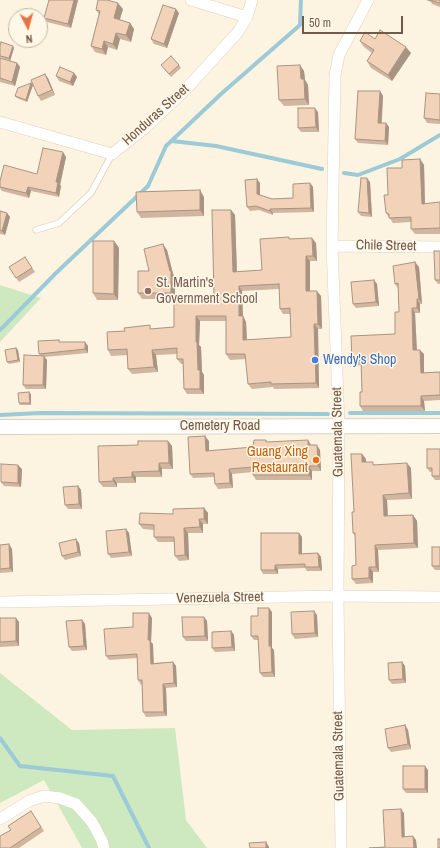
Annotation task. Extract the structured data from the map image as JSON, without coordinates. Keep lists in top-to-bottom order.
{
  "streets": {
    "street": [
      "Honduras Street",
      "Chile Street",
      "Cemetery Road",
      "Guatemala Street",
      "Venezuela Street"
    ]
  },
  "crossings": [
    ["Chile Street", "Guatemala Street"],
    ["Cemetery Road", "Guatemala Street"],
    ["Guatemala Street", "Venezuela Street"]
  ],
  "places": ["St. Martin's Government School", "Wendy's Shop", "Guang Xing Restaurant"],
  "scale_bar": "50 m",
  "north": "bottom"
}
